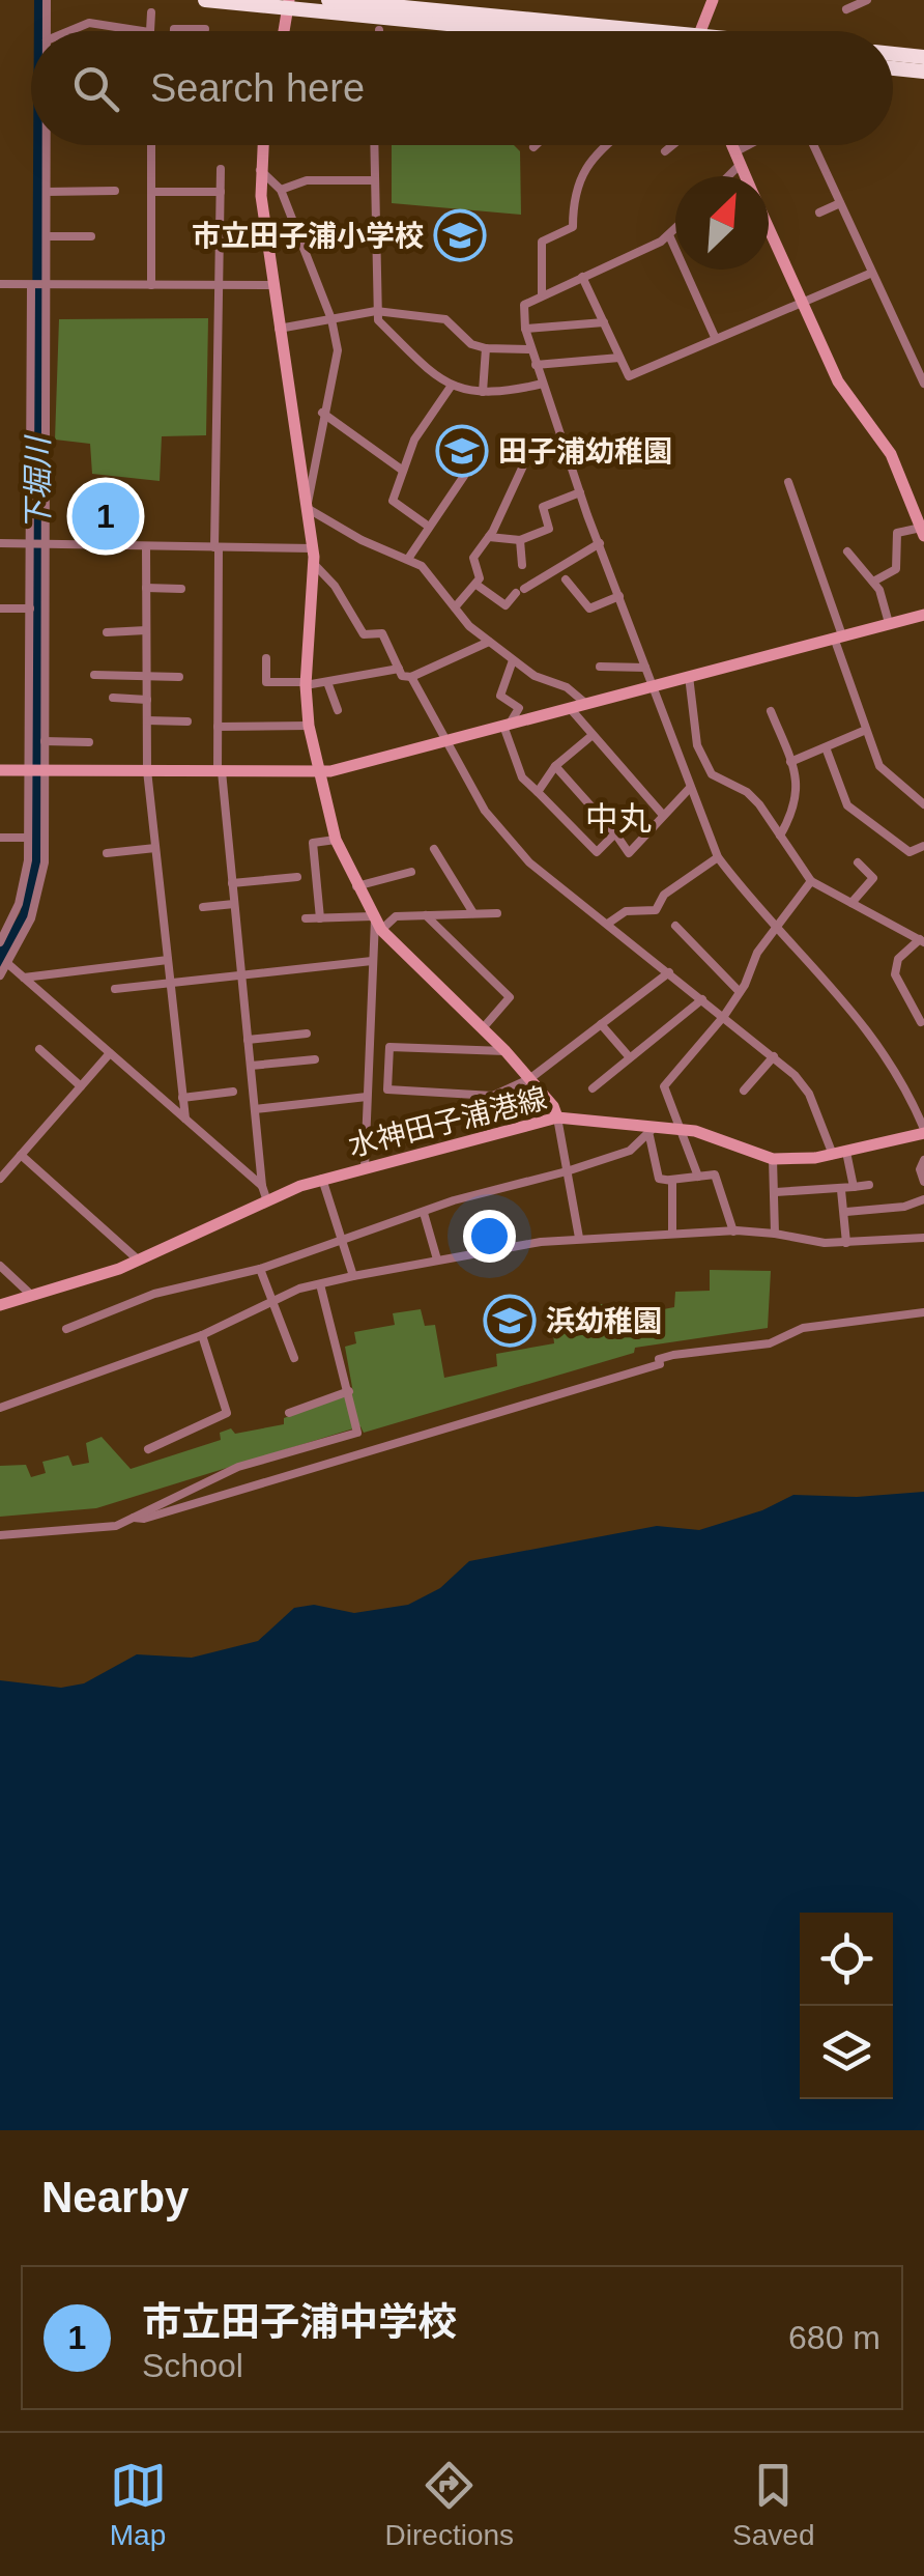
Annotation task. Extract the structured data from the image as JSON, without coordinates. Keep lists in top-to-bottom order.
{
  "streets": {
    "street": ["水神田子浦港線"]
  },
  "districts": ["中丸"],
  "water": ["下堀川"],
  "places": {
    "school or university": ["市立田子浦小学校", "田子浦幼稚園", "浜幼稚園"]
  },
  "north": "top right",
  "page": {
    "search": "Search here",
    "pins": "1",
    "heading": "Nearby",
    "list": [
      {
        "mark": "1",
        "name": "市立田子浦中学校",
        "note": "School",
        "value": "680 m"
      }
    ],
    "nav": ["Map", "Directions", "Saved"]
  }
}
